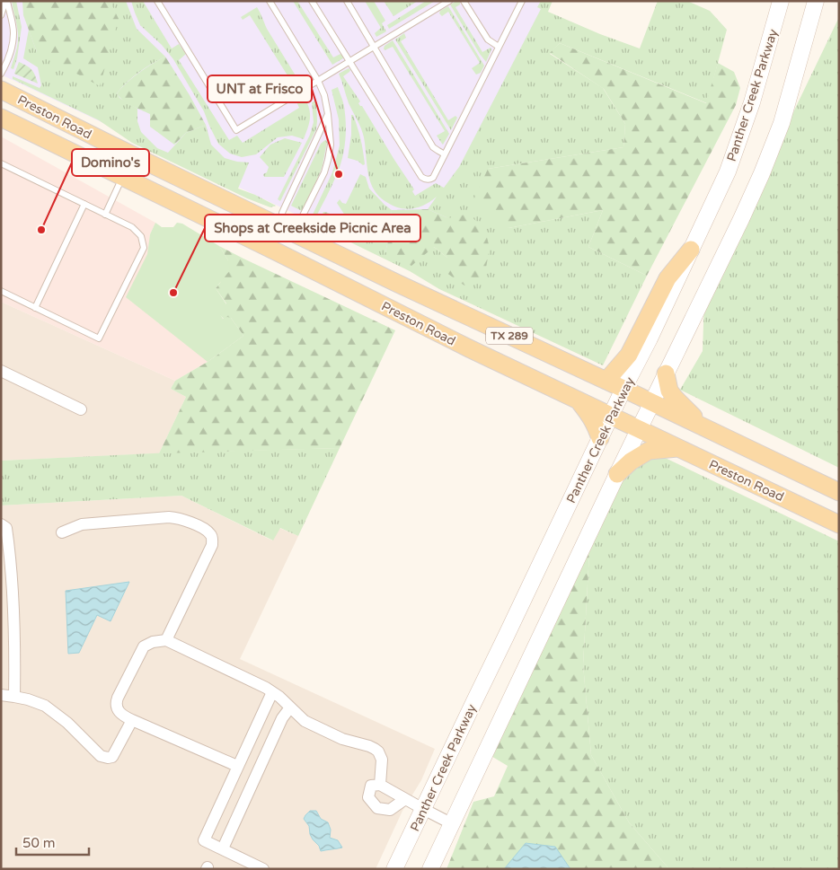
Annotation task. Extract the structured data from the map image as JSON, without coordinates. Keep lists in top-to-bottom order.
{
  "streets": {
    "main road": ["Panther Creek Parkway", "Preston Road", "TX 289"]
  },
  "crossings": [
    ["Panther Creek Parkway", "Preston Road"]
  ],
  "places": ["UNT at Frisco", "Domino's", "Shops at Creekside Picnic Area"],
  "scale_bar": "50 m"
}
